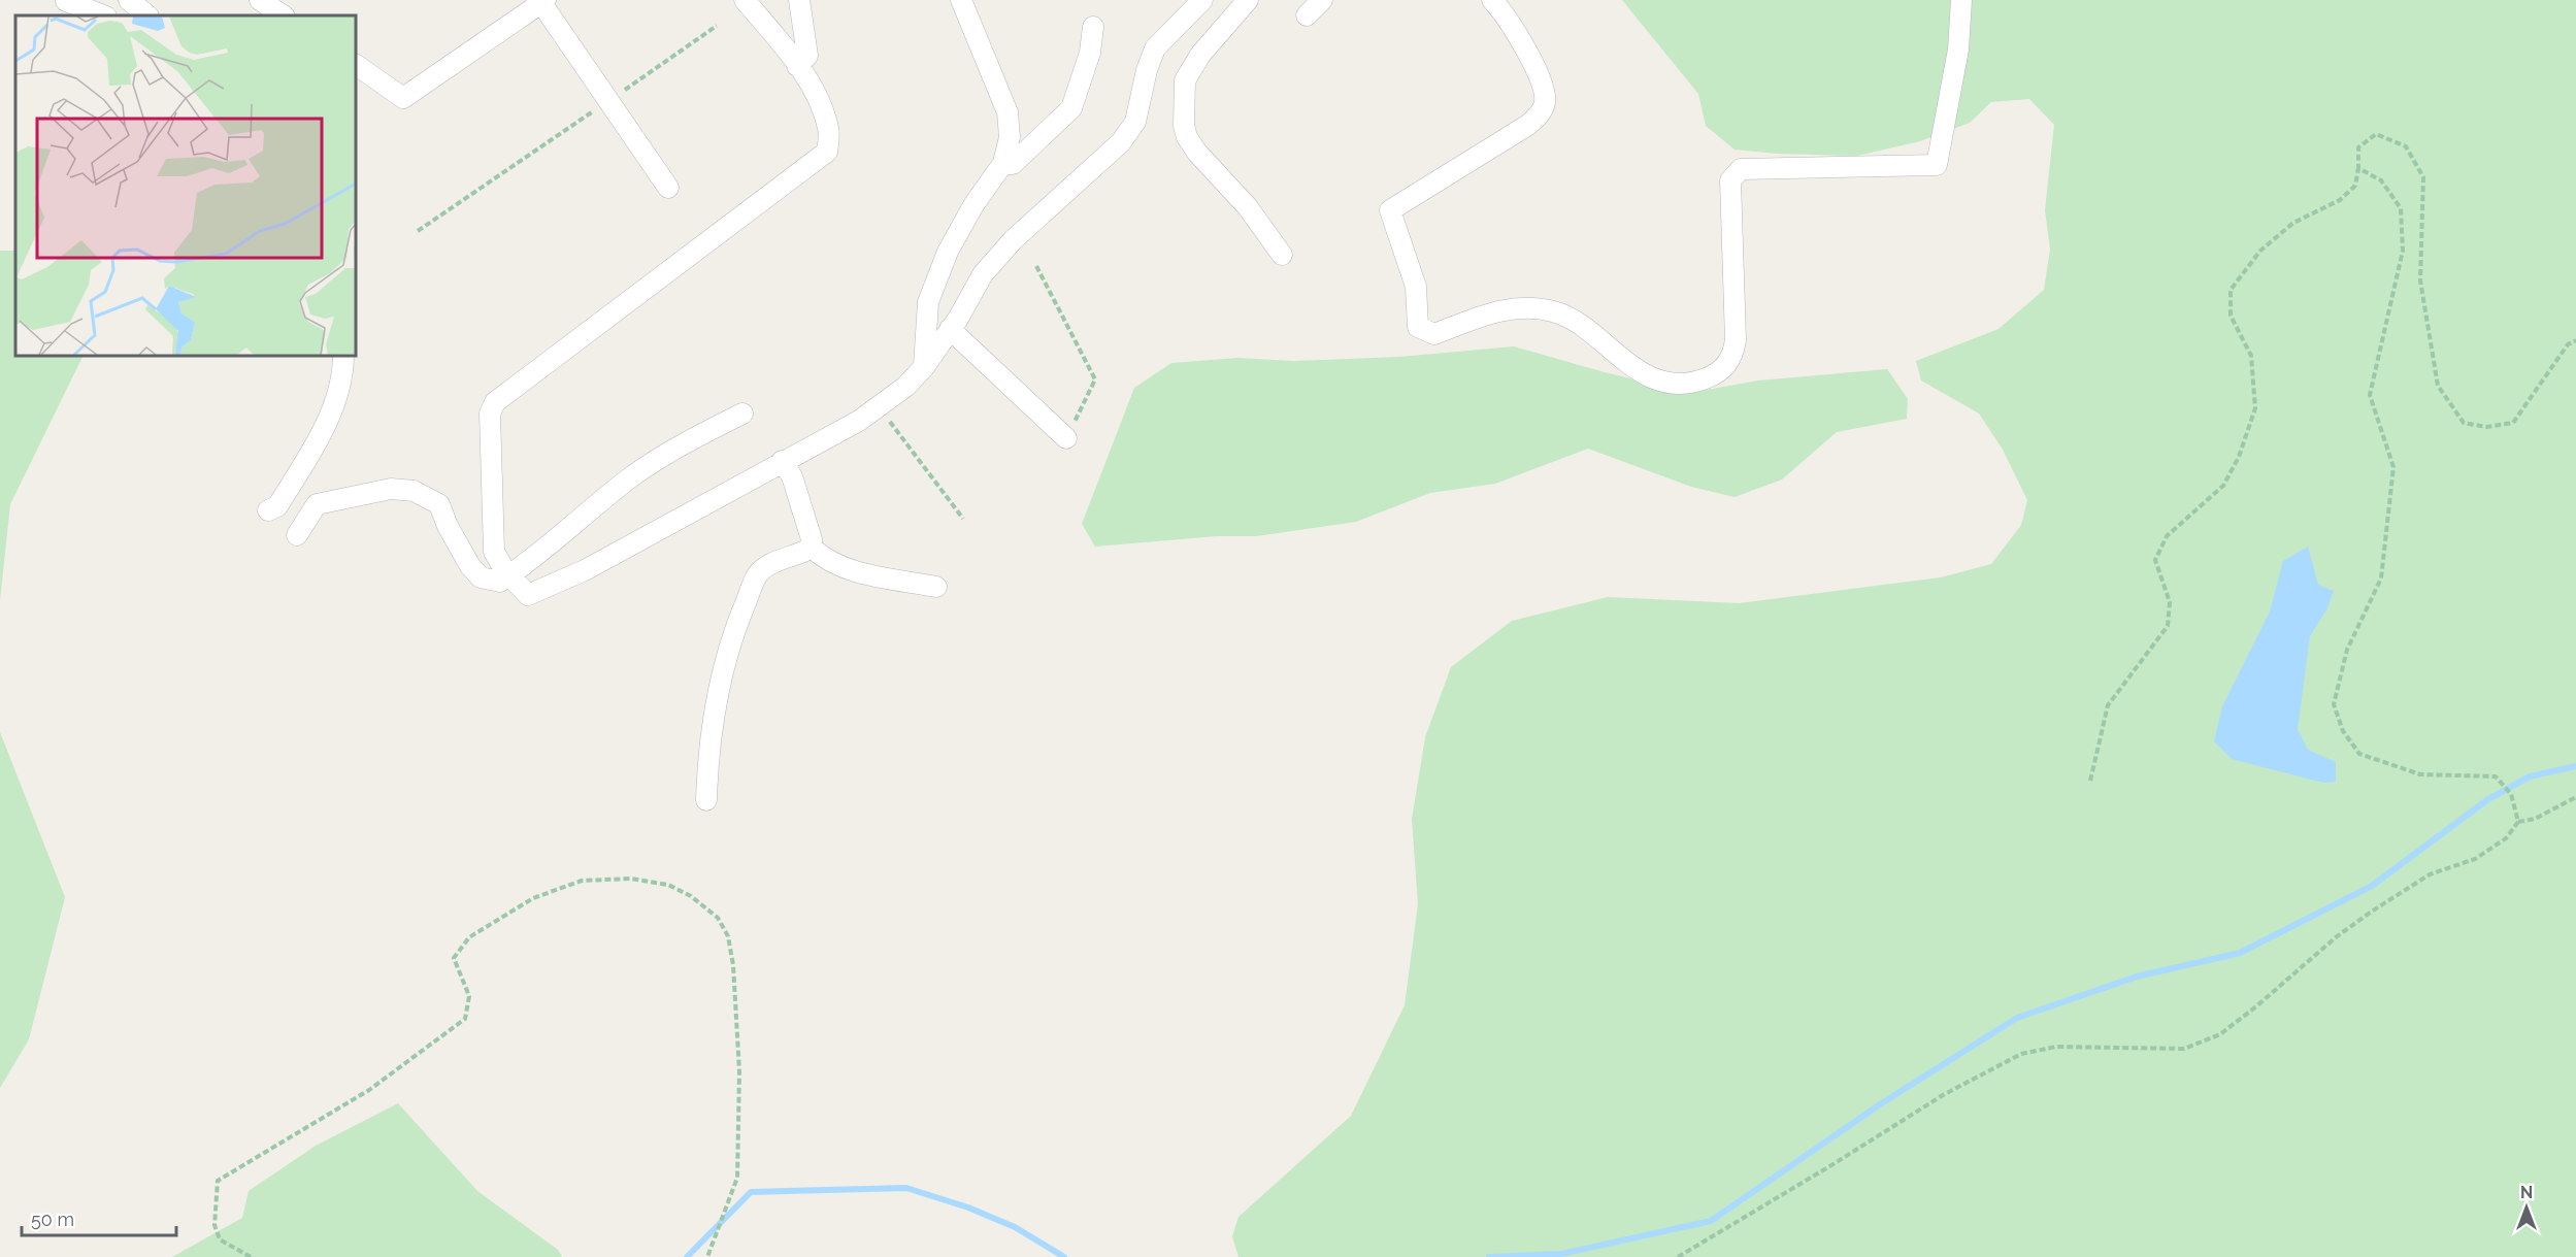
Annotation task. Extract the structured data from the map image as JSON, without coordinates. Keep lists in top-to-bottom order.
{
  "scale_bar": "50 m",
  "north": "top"
}
